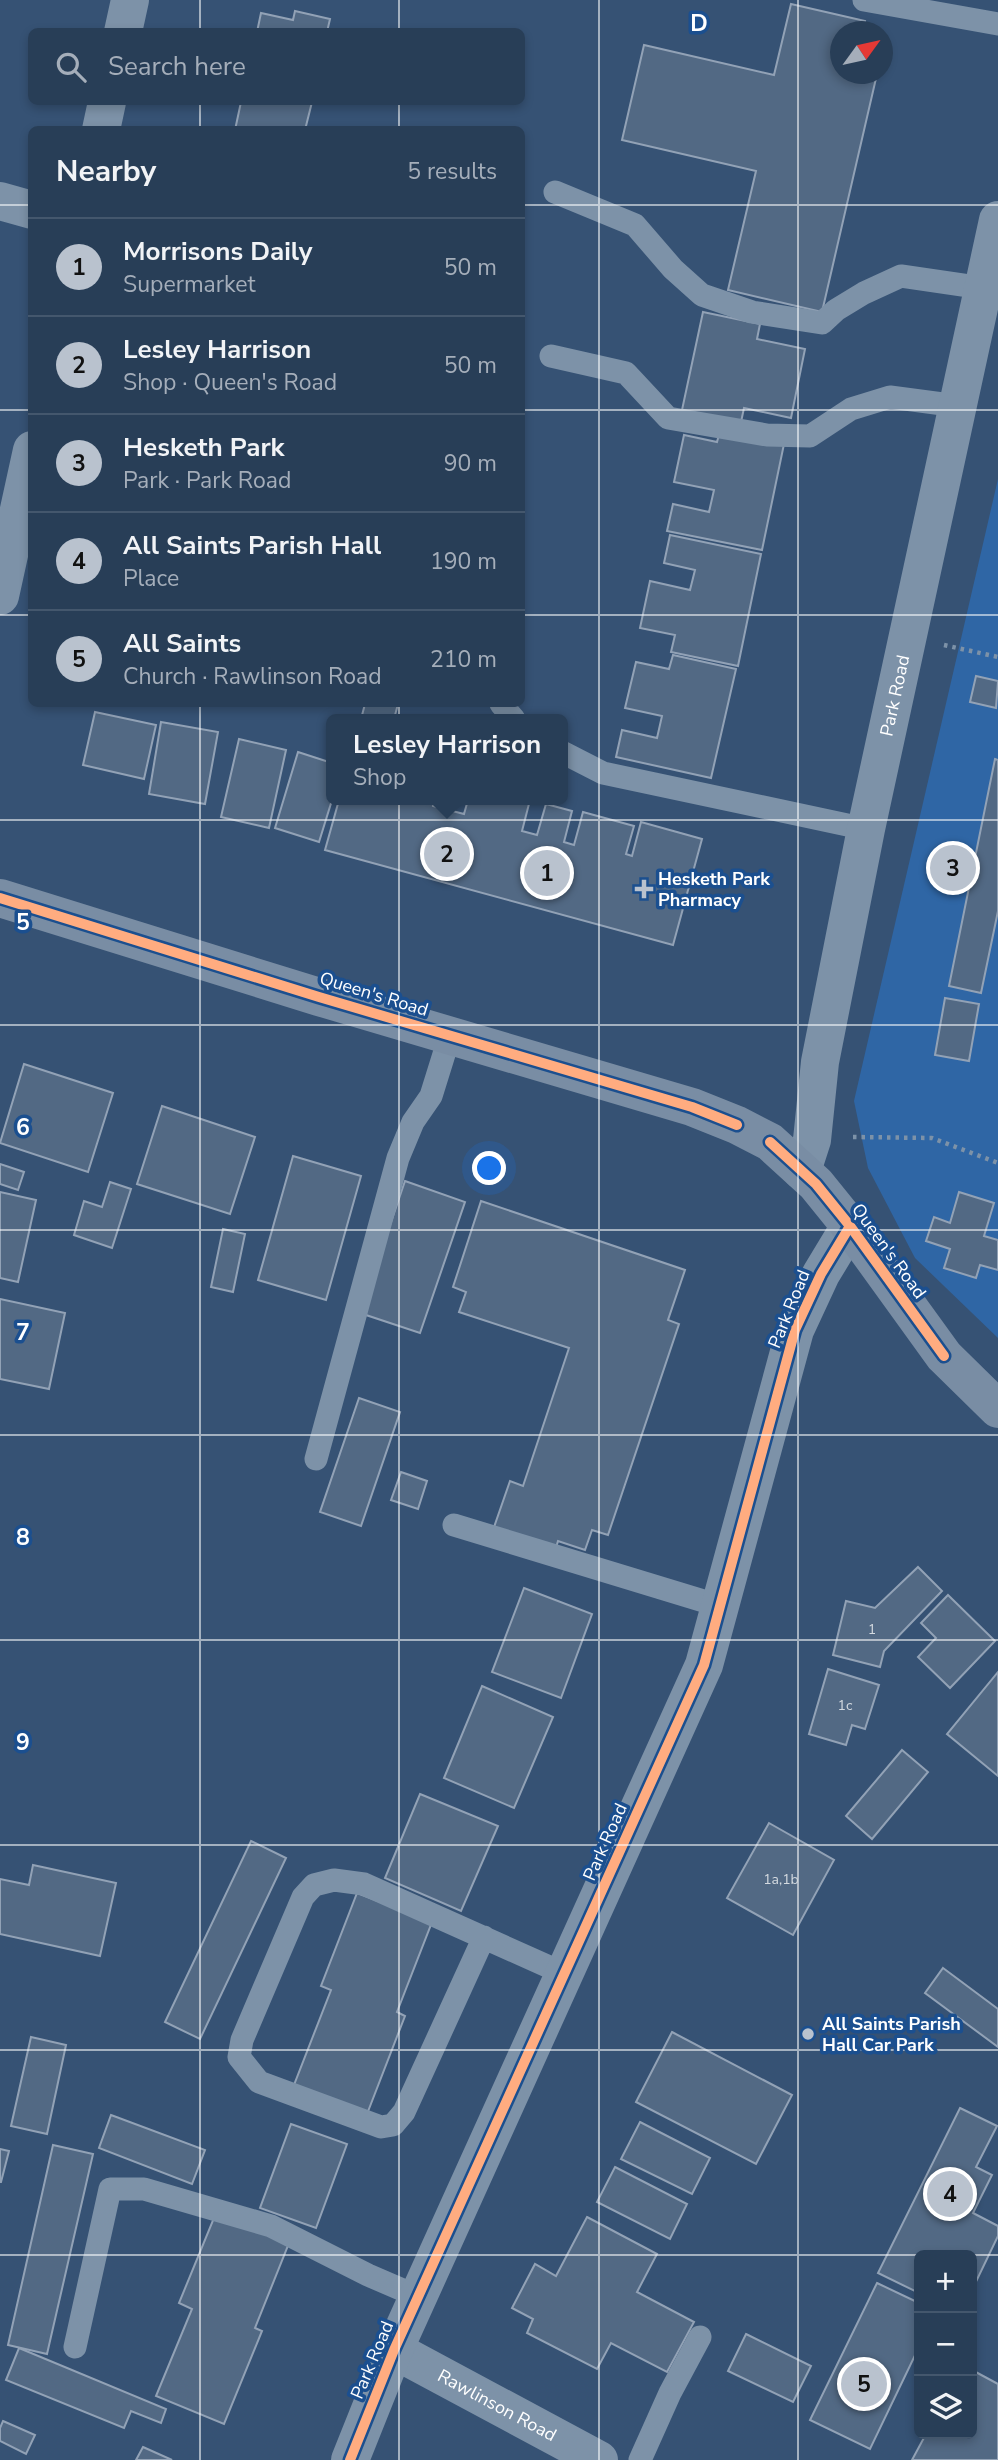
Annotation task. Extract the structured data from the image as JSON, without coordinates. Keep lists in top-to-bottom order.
{
  "streets": {
    "main road": ["Queen's Road"],
    "street": ["Park Road", "Rawlinson Road"]
  },
  "crossings": [
    ["Park Road", "Queen's Road"],
    ["Park Road", "Rawlinson Road"]
  ],
  "places": {
    "health": ["Hesketh Park Pharmacy"],
    "other": ["All Saints Parish Hall Car Park"]
  },
  "house_numbers": ["1", "1c", "1a,1b"],
  "north": "top right",
  "page": {
    "search": "Search here",
    "heading": ["Nearby", "5 results"],
    "list": [
      {
        "mark": "1",
        "name": "Morrisons Daily",
        "note": "Supermarket",
        "value": "50 m"
      },
      {
        "mark": "2",
        "name": "Lesley Harrison",
        "note": "Shop · Queen's Road",
        "value": "50 m"
      },
      {
        "mark": "3",
        "name": "Hesketh Park",
        "note": "Park · Park Road",
        "value": "90 m"
      },
      {
        "mark": "4",
        "name": "All Saints Parish Hall",
        "note": "Place",
        "value": "190 m"
      },
      {
        "mark": "5",
        "name": "All Saints",
        "note": "Church · Rawlinson Road",
        "value": "210 m"
      }
    ],
    "popup": ["Lesley Harrison", "Shop"],
    "pins": [
      "2",
      "3",
      "1",
      "4",
      "5"
    ],
    "map_buttons": ["+", "−"]
  },
  "grid": {
    "columns": ["D"],
    "rows": [
      "5",
      "6",
      "7",
      "8",
      "9"
    ]
  }
}
